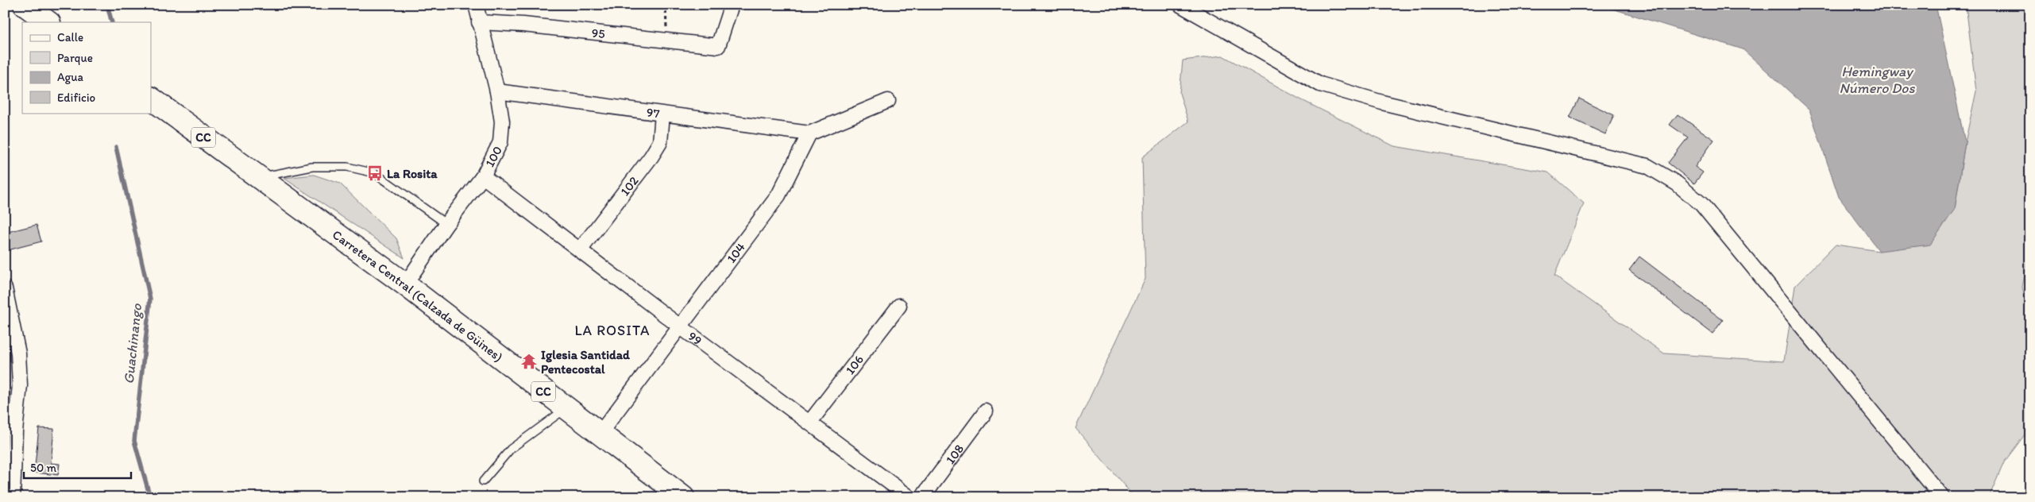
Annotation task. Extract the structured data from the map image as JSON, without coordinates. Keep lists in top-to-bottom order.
{
  "streets": {
    "main road": ["CC", "Carretera Central (Calzada de Güines)"],
    "street": [
      "95",
      "97",
      "100",
      "102",
      "104",
      "99",
      "106",
      "108"
    ]
  },
  "crossings": [
    ["95", "100"],
    ["97", "100"],
    ["97", "102"],
    ["97", "104"],
    ["100", "Carretera Central (Calzada de Güines)"],
    ["100", "99"],
    ["102", "99"],
    ["104", "Carretera Central (Calzada de Güines)"],
    ["104", "99"],
    ["99", "106"]
  ],
  "districts": ["LA ROSITA"],
  "water": ["Hemingway Número Dos", "Guachinango"],
  "places": {
    "bus stop": ["La Rosita"],
    "temple": ["Iglesia Santidad Pentecostal"]
  },
  "legend": [
    "Calle",
    "Parque",
    "Agua",
    "Edificio"
  ],
  "scale_bar": "50 m"
}
